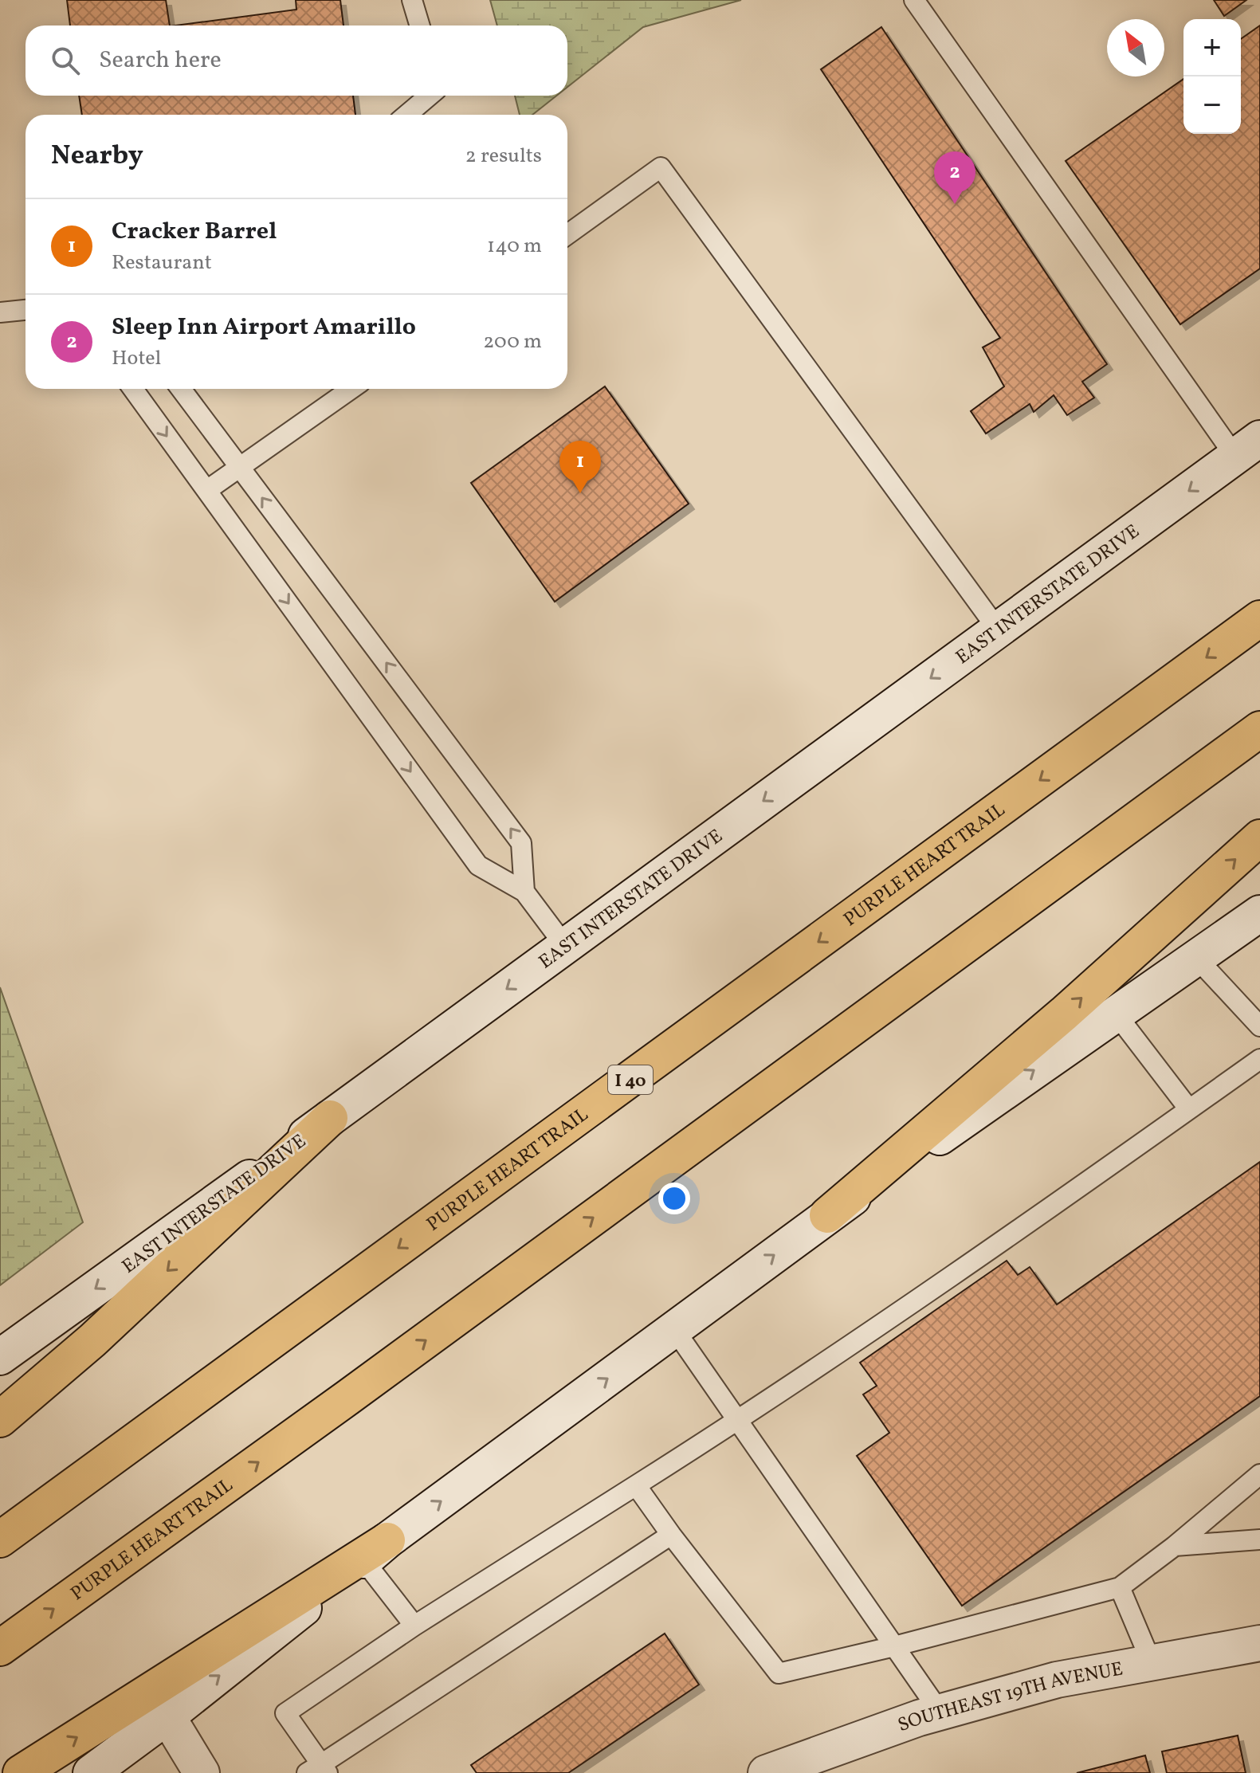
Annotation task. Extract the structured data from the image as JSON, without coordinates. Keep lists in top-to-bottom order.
{
  "streets": {
    "highway": ["PURPLE HEART TRAIL", "I 40"],
    "main road": ["EAST INTERSTATE DRIVE", "SOUTHEAST 19TH AVENUE"]
  },
  "one_way": ["EAST INTERSTATE DRIVE"],
  "north": "top left",
  "page": {
    "map_buttons": ["+", "−"],
    "search": "Search here",
    "heading": ["Nearby", "2 results"],
    "pins": ["2", "1"],
    "list": [
      {
        "mark": "1",
        "name": "Cracker Barrel",
        "note": "Restaurant",
        "value": "140 m"
      },
      {
        "mark": "2",
        "name": "Sleep Inn Airport Amarillo",
        "note": "Hotel",
        "value": "200 m"
      }
    ]
  }
}
